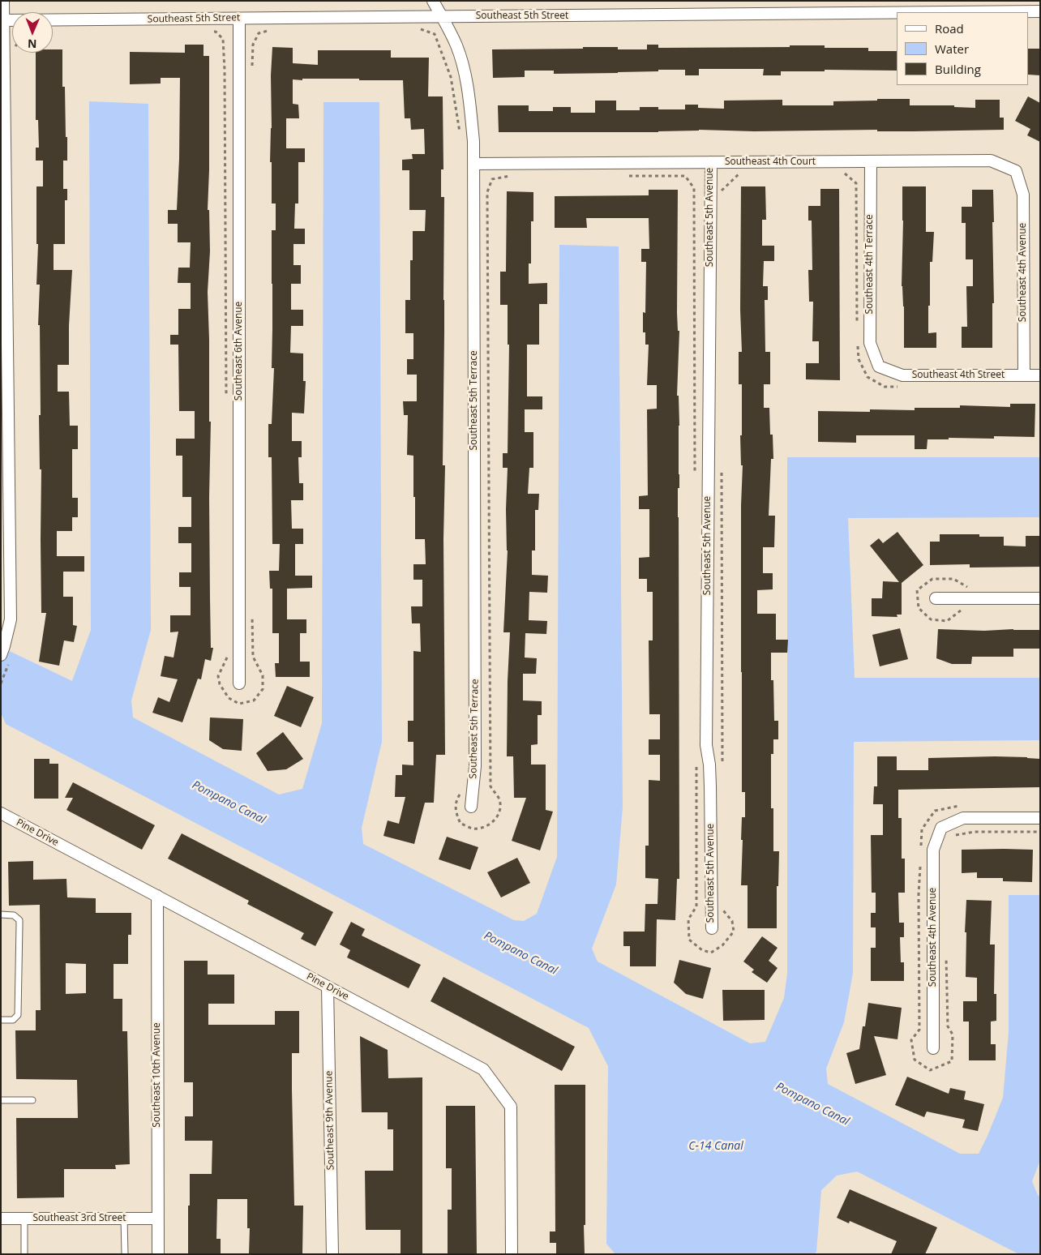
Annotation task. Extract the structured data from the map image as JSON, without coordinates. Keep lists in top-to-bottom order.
{
  "streets": {
    "street": [
      "Southeast 5th Street",
      "Southeast 4th Court",
      "Southeast 5th Avenue",
      "Southeast 4th Terrace",
      "Southeast 4th Avenue",
      "Southeast 6th Avenue",
      "Southeast 4th Street",
      "Southeast 5th Terrace",
      "Pine Drive",
      "Southeast 10th Avenue",
      "Southeast 9th Avenue",
      "Southeast 3rd Street"
    ]
  },
  "crossings": [
    ["Southeast 5th Street", "Southeast 6th Avenue"],
    ["Southeast 5th Street", "Southeast 5th Terrace"],
    ["Southeast 4th Court", "Southeast 5th Avenue"],
    ["Southeast 4th Court", "Southeast 4th Terrace"],
    ["Southeast 4th Court", "Southeast 4th Avenue"],
    ["Southeast 4th Court", "Southeast 5th Terrace"],
    ["Southeast 4th Terrace", "Southeast 4th Street"],
    ["Southeast 4th Avenue", "Southeast 4th Street"],
    ["Pine Drive", "Southeast 10th Avenue"],
    ["Pine Drive", "Southeast 9th Avenue"],
    ["Southeast 10th Avenue", "Southeast 3rd Street"]
  ],
  "water": ["Pompano Canal", "C-14 Canal"],
  "legend": ["Road", "Water", "Building"],
  "north": "bottom"
}
